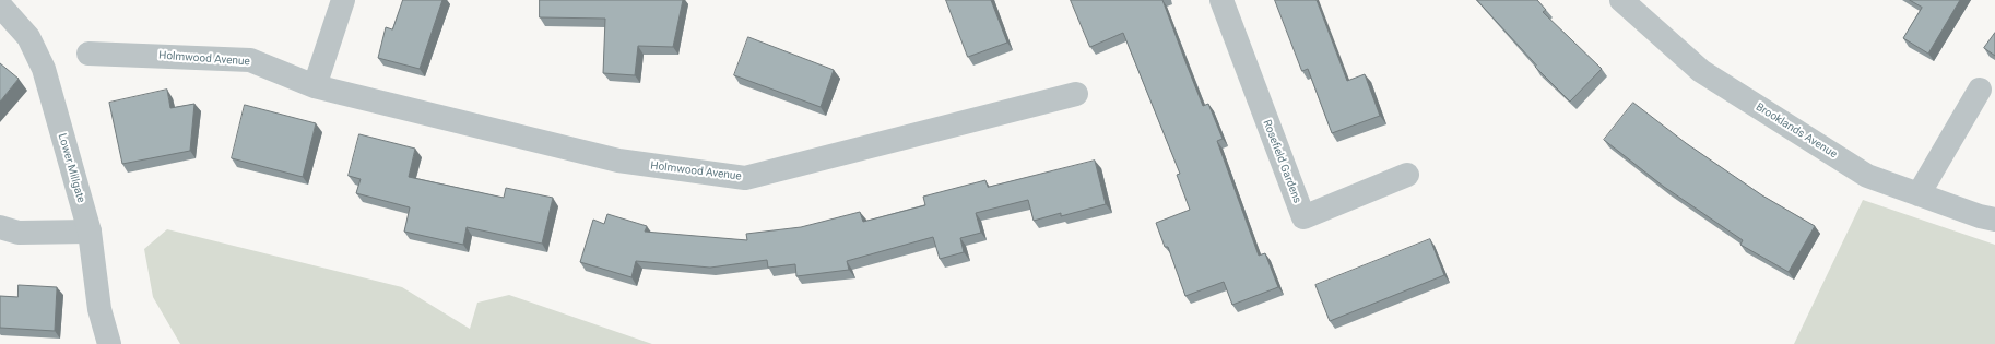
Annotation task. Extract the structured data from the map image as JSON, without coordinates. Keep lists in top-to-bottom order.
{
  "streets": {
    "street": [
      "Holmwood Avenue",
      "Brooklands Avenue",
      "Rosefield Gardens",
      "Lower Millgate"
    ]
  }
}
